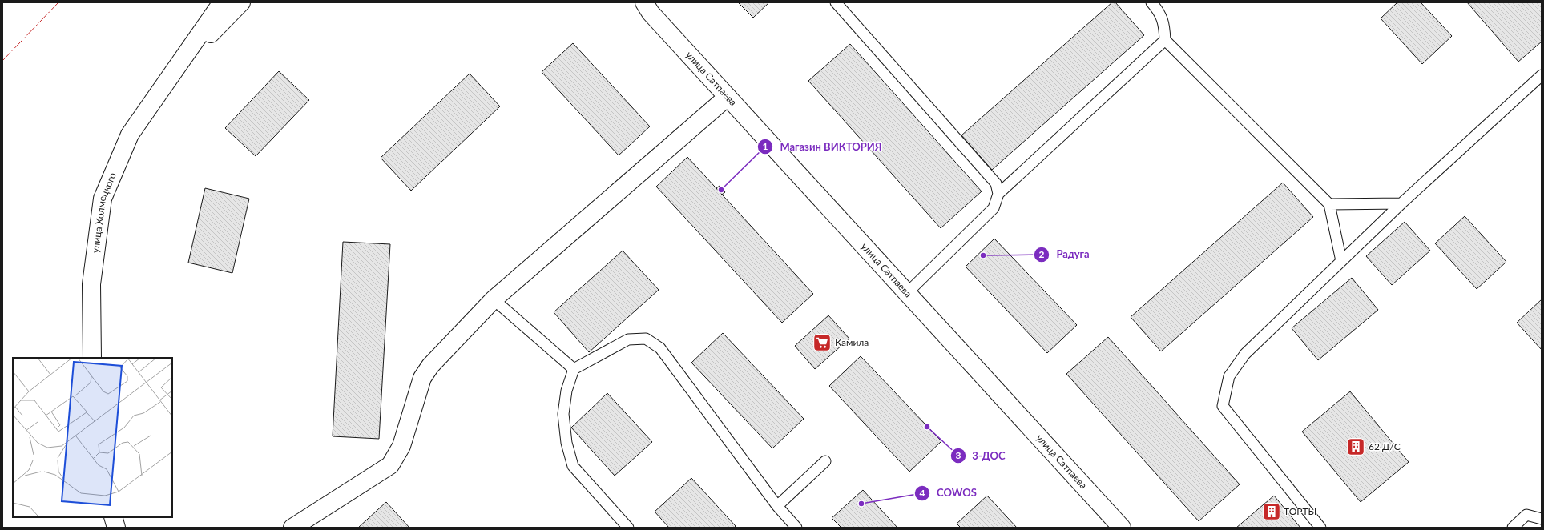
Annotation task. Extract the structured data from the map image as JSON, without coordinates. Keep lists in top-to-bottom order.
{
  "streets": {
    "street": ["улица Сатпаева", "улица Холмецкого"]
  },
  "places": {
    "other": [
      "Магазин ВИКТОРИЯ",
      "Радуга",
      "3-ДОС",
      "COWOS"
    ],
    "supermarket": ["Камила"],
    "building": ["62 Д/С", "ТОРТЫ"]
  }
}
